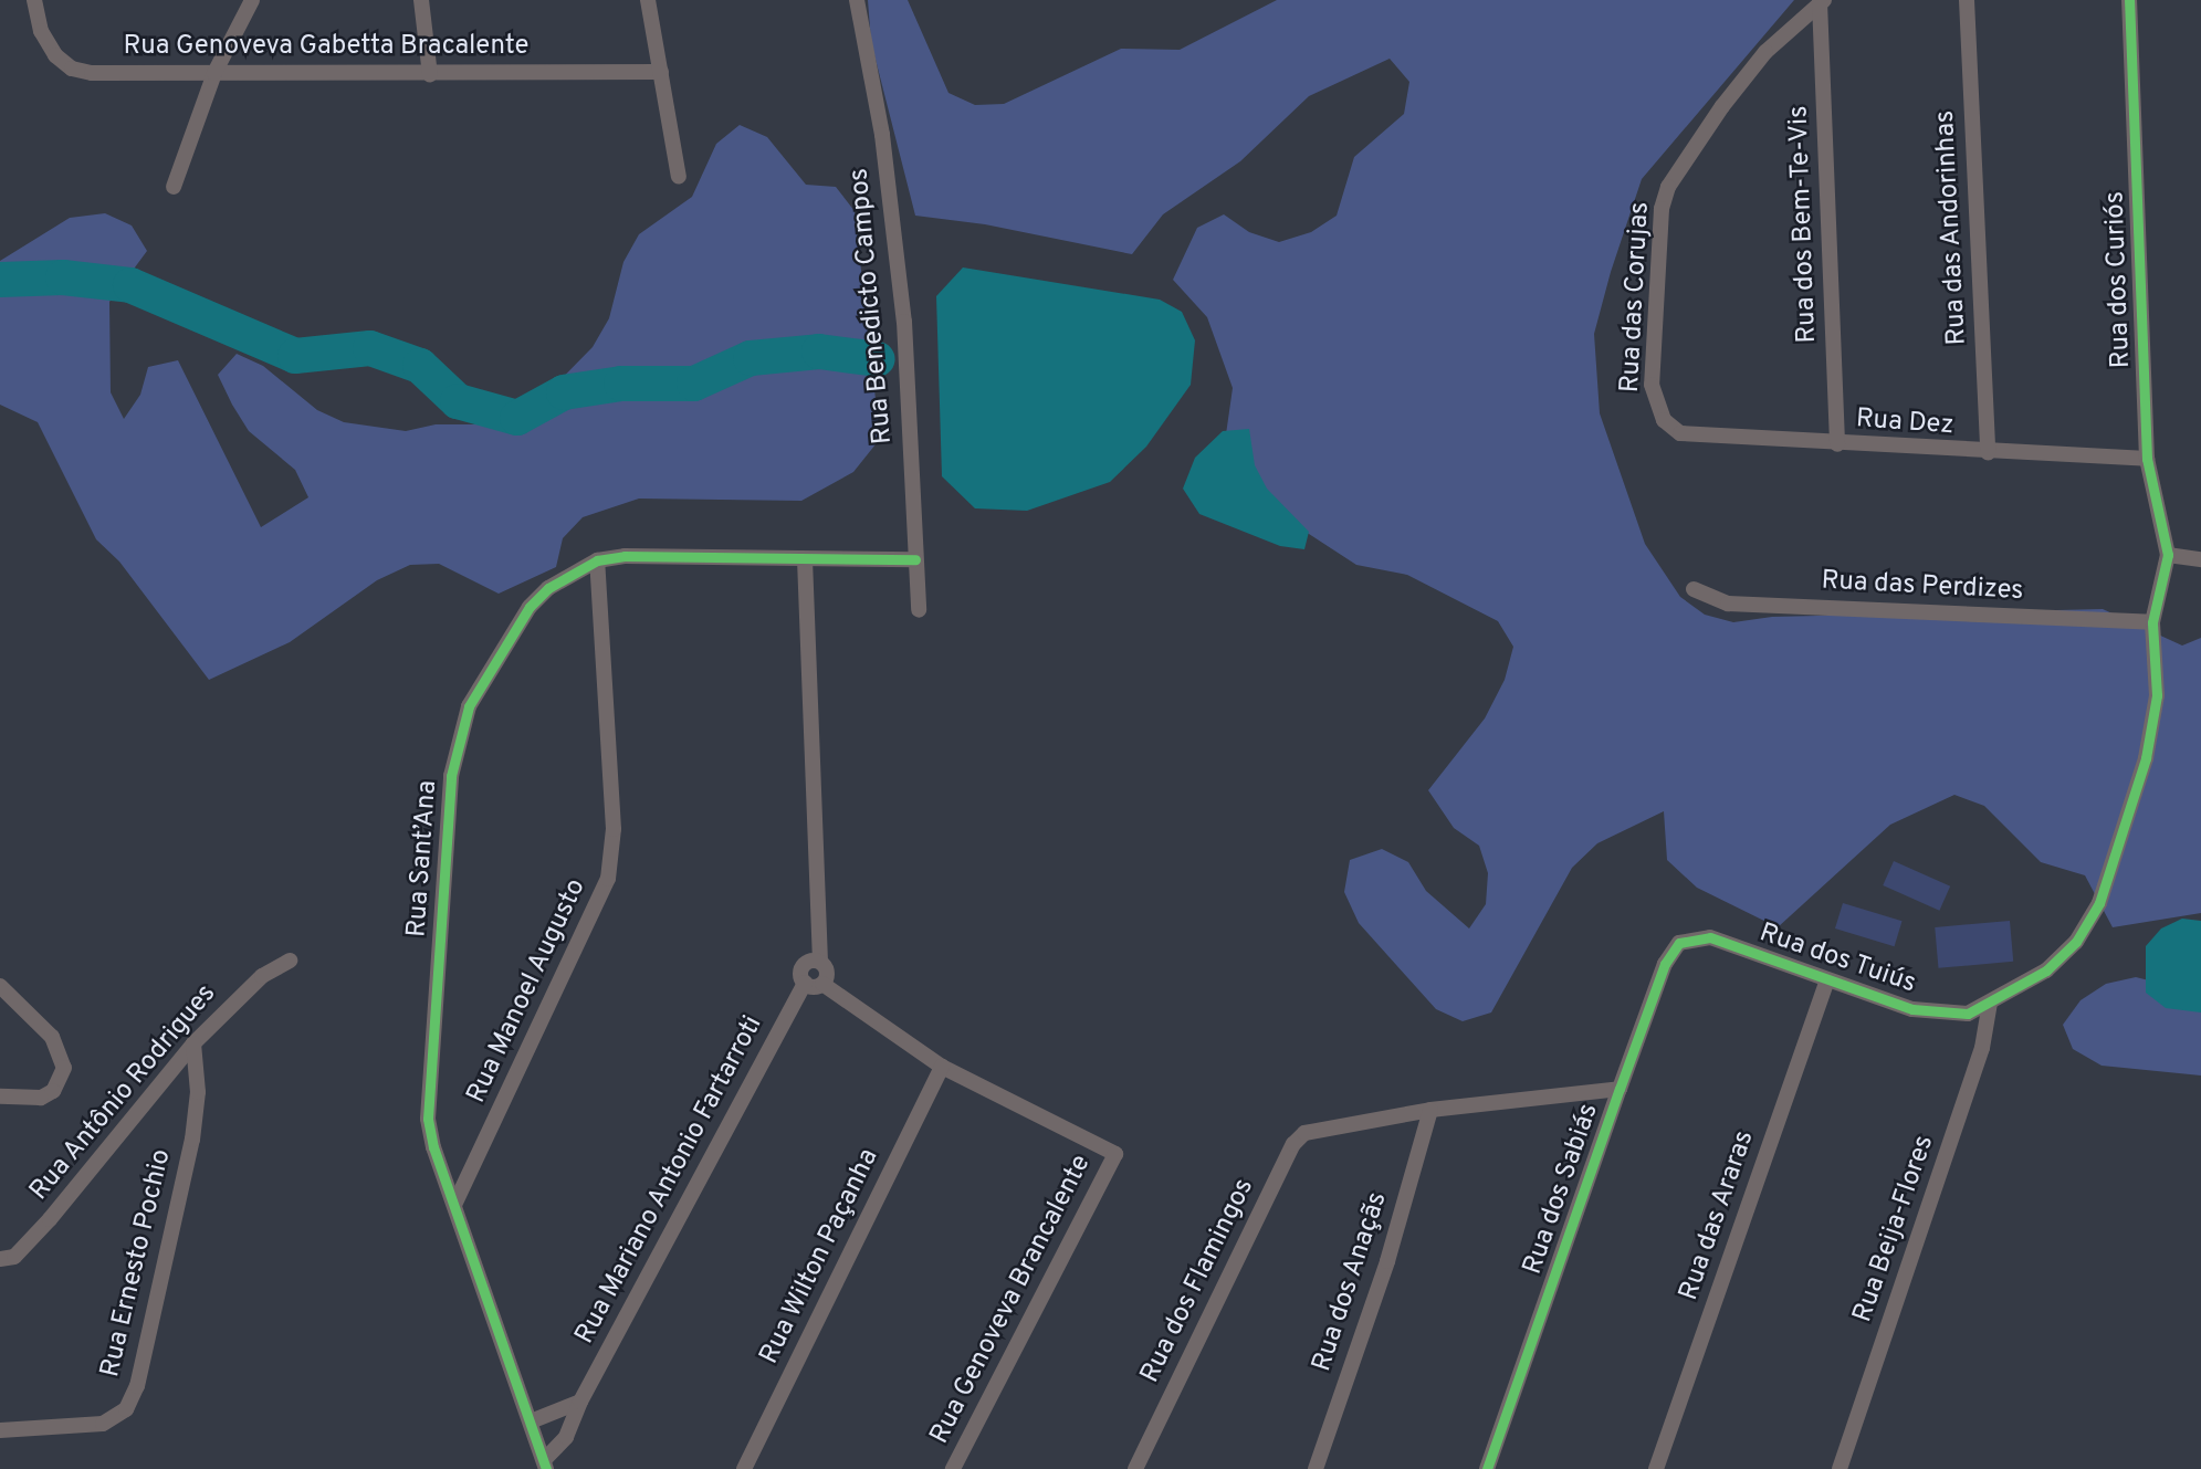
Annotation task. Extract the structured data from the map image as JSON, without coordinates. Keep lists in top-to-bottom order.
{
  "streets": {
    "street": [
      "Rua Genoveva Gabetta Bracalente",
      "Rua dos Bem-Te-Vis",
      "Rua das Andorinhas",
      "Rua dos Curiós",
      "Rua das Corujas",
      "Rua Benedicto Campos",
      "Rua Dez",
      "Rua das Perdizes",
      "Rua Sant’Ana",
      "Rua dos Tuiús",
      "Rua Manoel Augusto",
      "Rua Antônio Rodrigues",
      "Rua Mariano Antonio Fartarroti",
      "Rua dos Sabiás",
      "Rua das Araras",
      "Rua Beija-Flores",
      "Rua Wilton Paçanha",
      "Rua Ernesto Pochio",
      "Rua dos Flamingos",
      "Rua dos Anaçãs",
      "Rua Genoveva Brancalente"
    ]
  },
  "crossings": [
    ["Rua dos Bem-Te-Vis", "Rua das Corujas"],
    ["Rua dos Bem-Te-Vis", "Rua Dez"],
    ["Rua das Andorinhas", "Rua Dez"],
    ["Rua dos Curiós", "Rua Dez"],
    ["Rua das Corujas", "Rua Dez"],
    ["Rua Benedicto Campos", "Rua Sant’Ana"],
    ["Rua Sant’Ana", "Rua Manoel Augusto"],
    ["Rua Sant’Ana", "Rua Mariano Antonio Fartarroti"],
    ["Rua dos Tuiús", "Rua dos Sabiás"],
    ["Rua dos Tuiús", "Rua das Araras"],
    ["Rua dos Tuiús", "Rua Beija-Flores"],
    ["Rua Antônio Rodrigues", "Rua Ernesto Pochio"],
    ["Rua Wilton Paçanha", "Rua Genoveva Brancalente"],
    ["Rua dos Flamingos", "Rua dos Anaçãs"]
  ]
}
